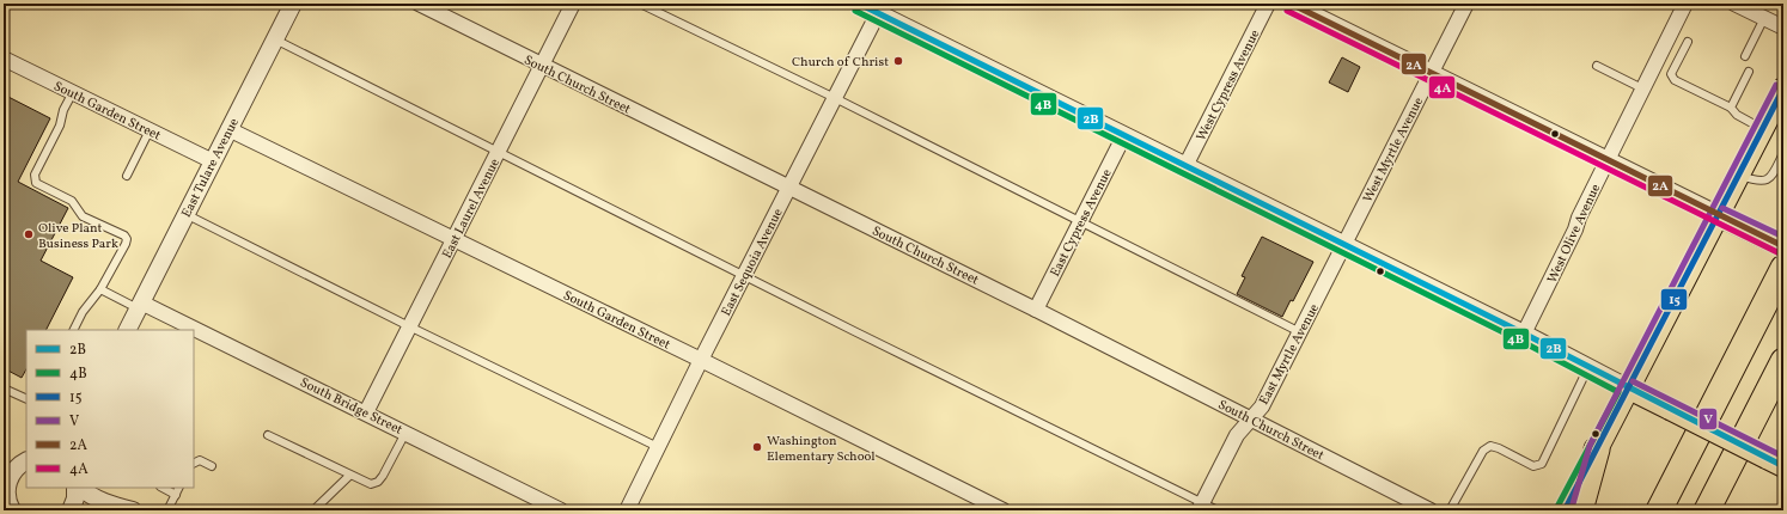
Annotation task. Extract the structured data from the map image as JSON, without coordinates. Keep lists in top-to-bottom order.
{
  "streets": {
    "street": [
      "South Church Street",
      "West Cypress Avenue",
      "South Garden Street",
      "West Myrtle Avenue",
      "East Tulare Avenue",
      "East Laurel Avenue",
      "East Cypress Avenue",
      "West Olive Avenue",
      "East Sequoia Avenue",
      "East Myrtle Avenue",
      "South Bridge Street"
    ]
  },
  "crossings": [
    ["South Church Street", "East Laurel Avenue"],
    ["South Church Street", "East Cypress Avenue"],
    ["South Church Street", "East Sequoia Avenue"],
    ["South Church Street", "East Myrtle Avenue"],
    ["South Garden Street", "East Tulare Avenue"],
    ["South Garden Street", "East Laurel Avenue"],
    ["South Garden Street", "East Sequoia Avenue"],
    ["West Myrtle Avenue", "East Myrtle Avenue"],
    ["East Tulare Avenue", "South Bridge Street"],
    ["East Laurel Avenue", "South Bridge Street"]
  ],
  "places": ["Church of Christ", "Olive Plant Business Park", "Washington Elementary School"],
  "lines": [
    "transit line 2B",
    "transit line 2A",
    "transit line 4B",
    "transit line 4A",
    "transit line V",
    "transit line 15"
  ],
  "legend": [
    "2B",
    "4B",
    "15",
    "V",
    "2A",
    "4A"
  ]
}
